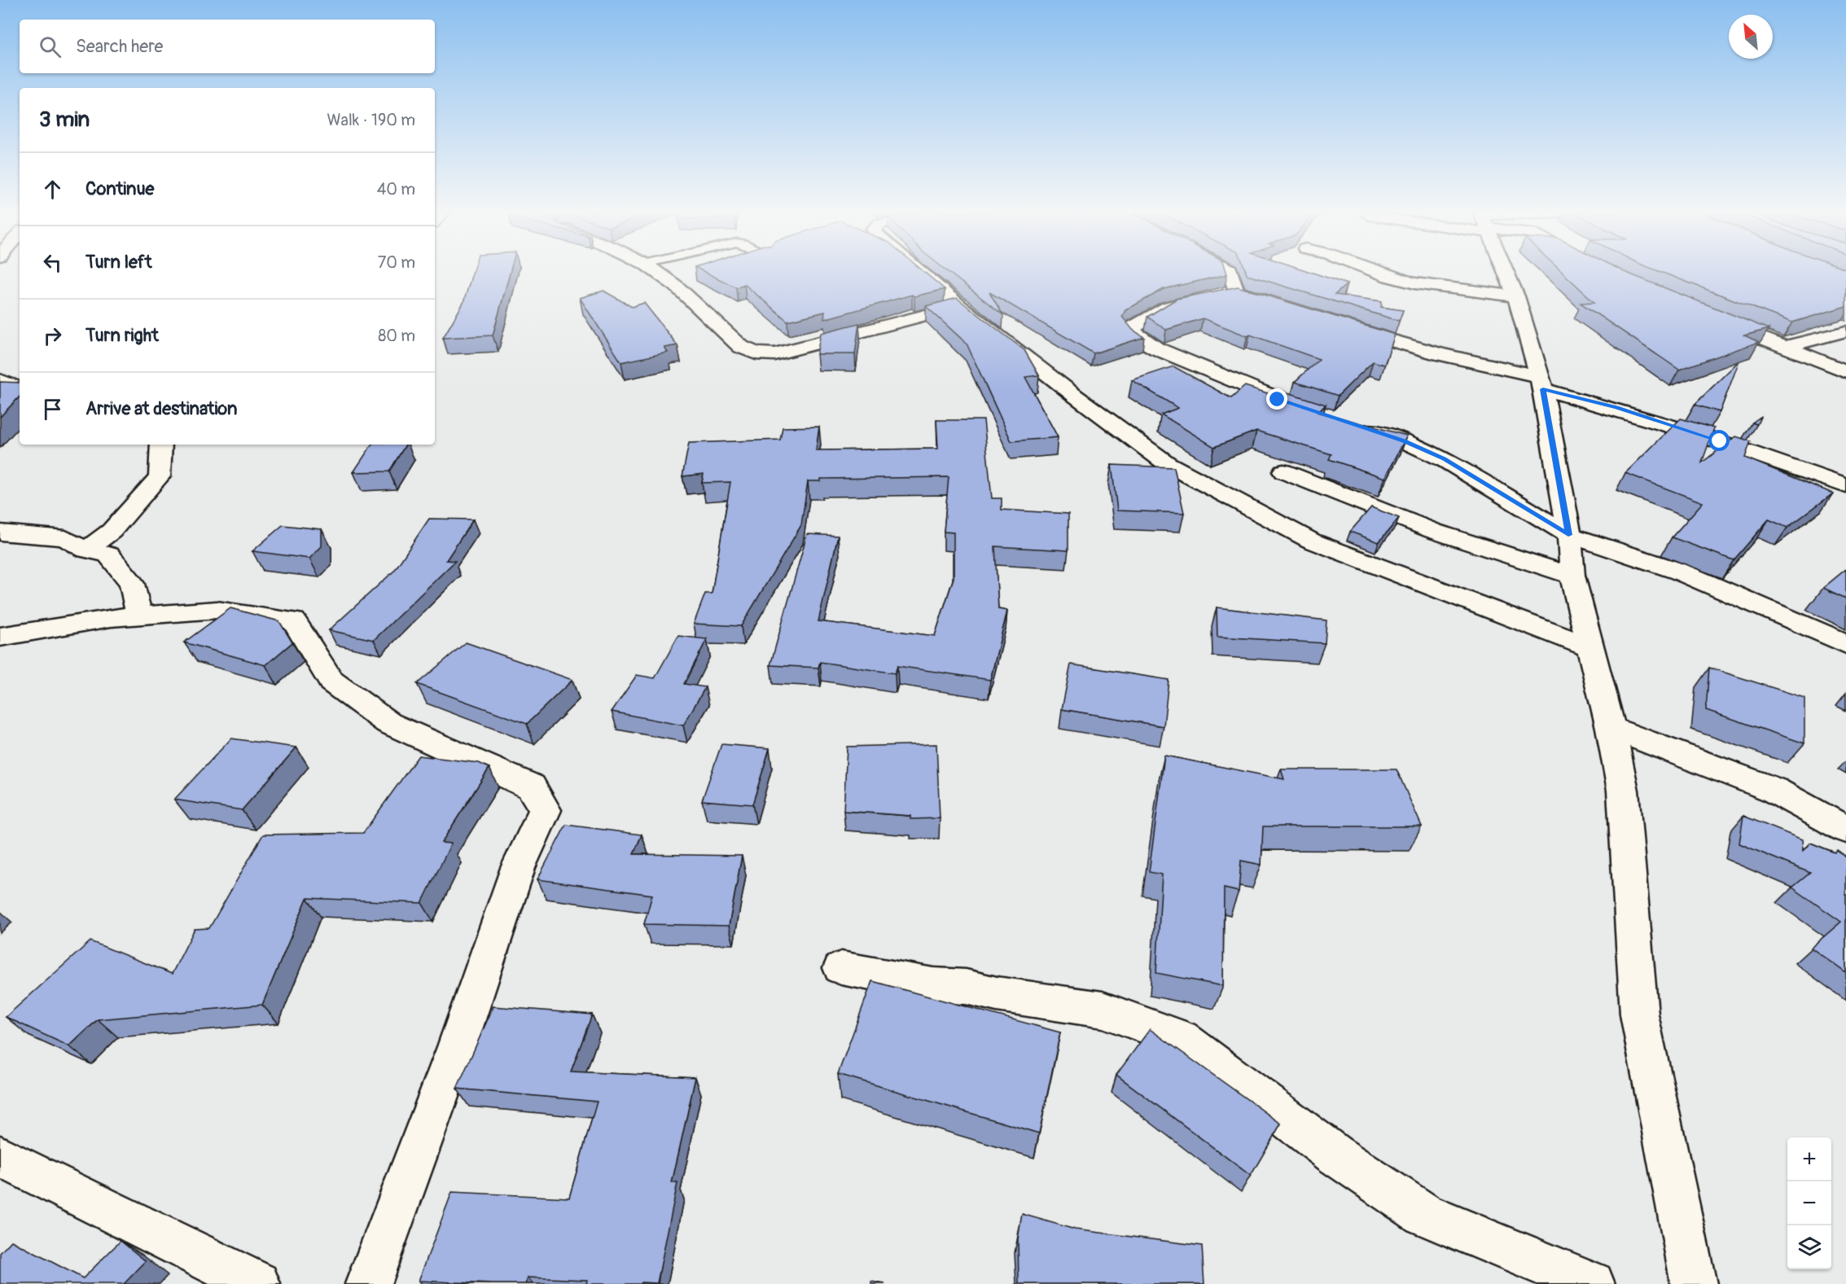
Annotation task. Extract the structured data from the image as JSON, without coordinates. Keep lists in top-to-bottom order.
{
  "north": "top left",
  "page": {
    "search": "Search here",
    "heading": ["3 min", "Walk · 190 m"],
    "list": [
      ["Continue", "40 m"],
      ["Turn left", "70 m"],
      ["Turn right", "80 m"],
      "Arrive at destination"
    ],
    "map_buttons": ["+", "−"]
  }
}
